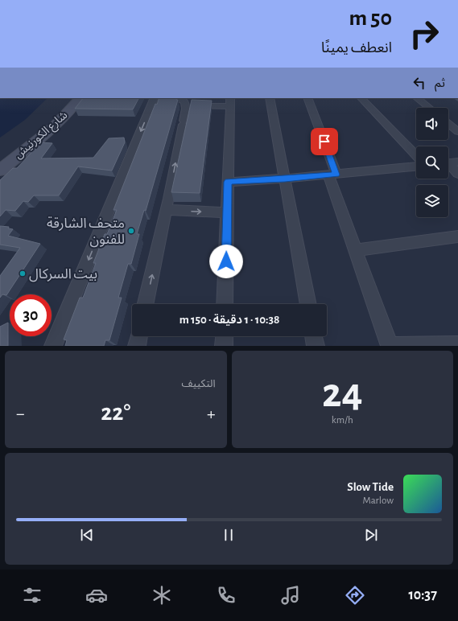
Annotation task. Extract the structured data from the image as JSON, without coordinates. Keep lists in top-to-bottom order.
{
  "streets": {
    "main road": ["شارع الكورنيش"]
  },
  "places": ["متحف الشارقة للفنون", "بيت السركال"],
  "page": {
    "turn": ["50 m", "انعطف يمينًا"],
    "then": "ثم",
    "limit": "30",
    "trip": "10:38 · 1 دقيقة · 150 m",
    "tile": [
      ["24", "km/h"],
      "التكييف"
    ],
    "heat": ["−", "22°", "+"],
    "song": ["Slow Tide", "Marlow"],
    "tabs": "10:37"
  }
}
